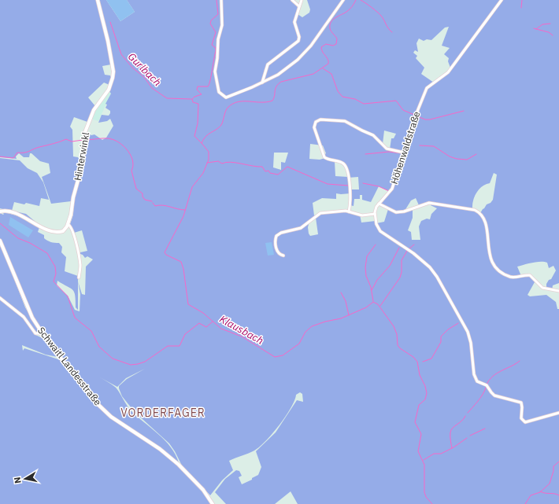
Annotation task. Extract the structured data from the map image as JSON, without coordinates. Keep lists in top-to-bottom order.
{
  "streets": {
    "street": ["Höhenwaldstraße", "Hinterwinkl", "Schwaitl Landesstraße"]
  },
  "districts": ["VORDERFAGER"],
  "water": ["Gurlbach", "Klausbach"],
  "north": "left"
}
